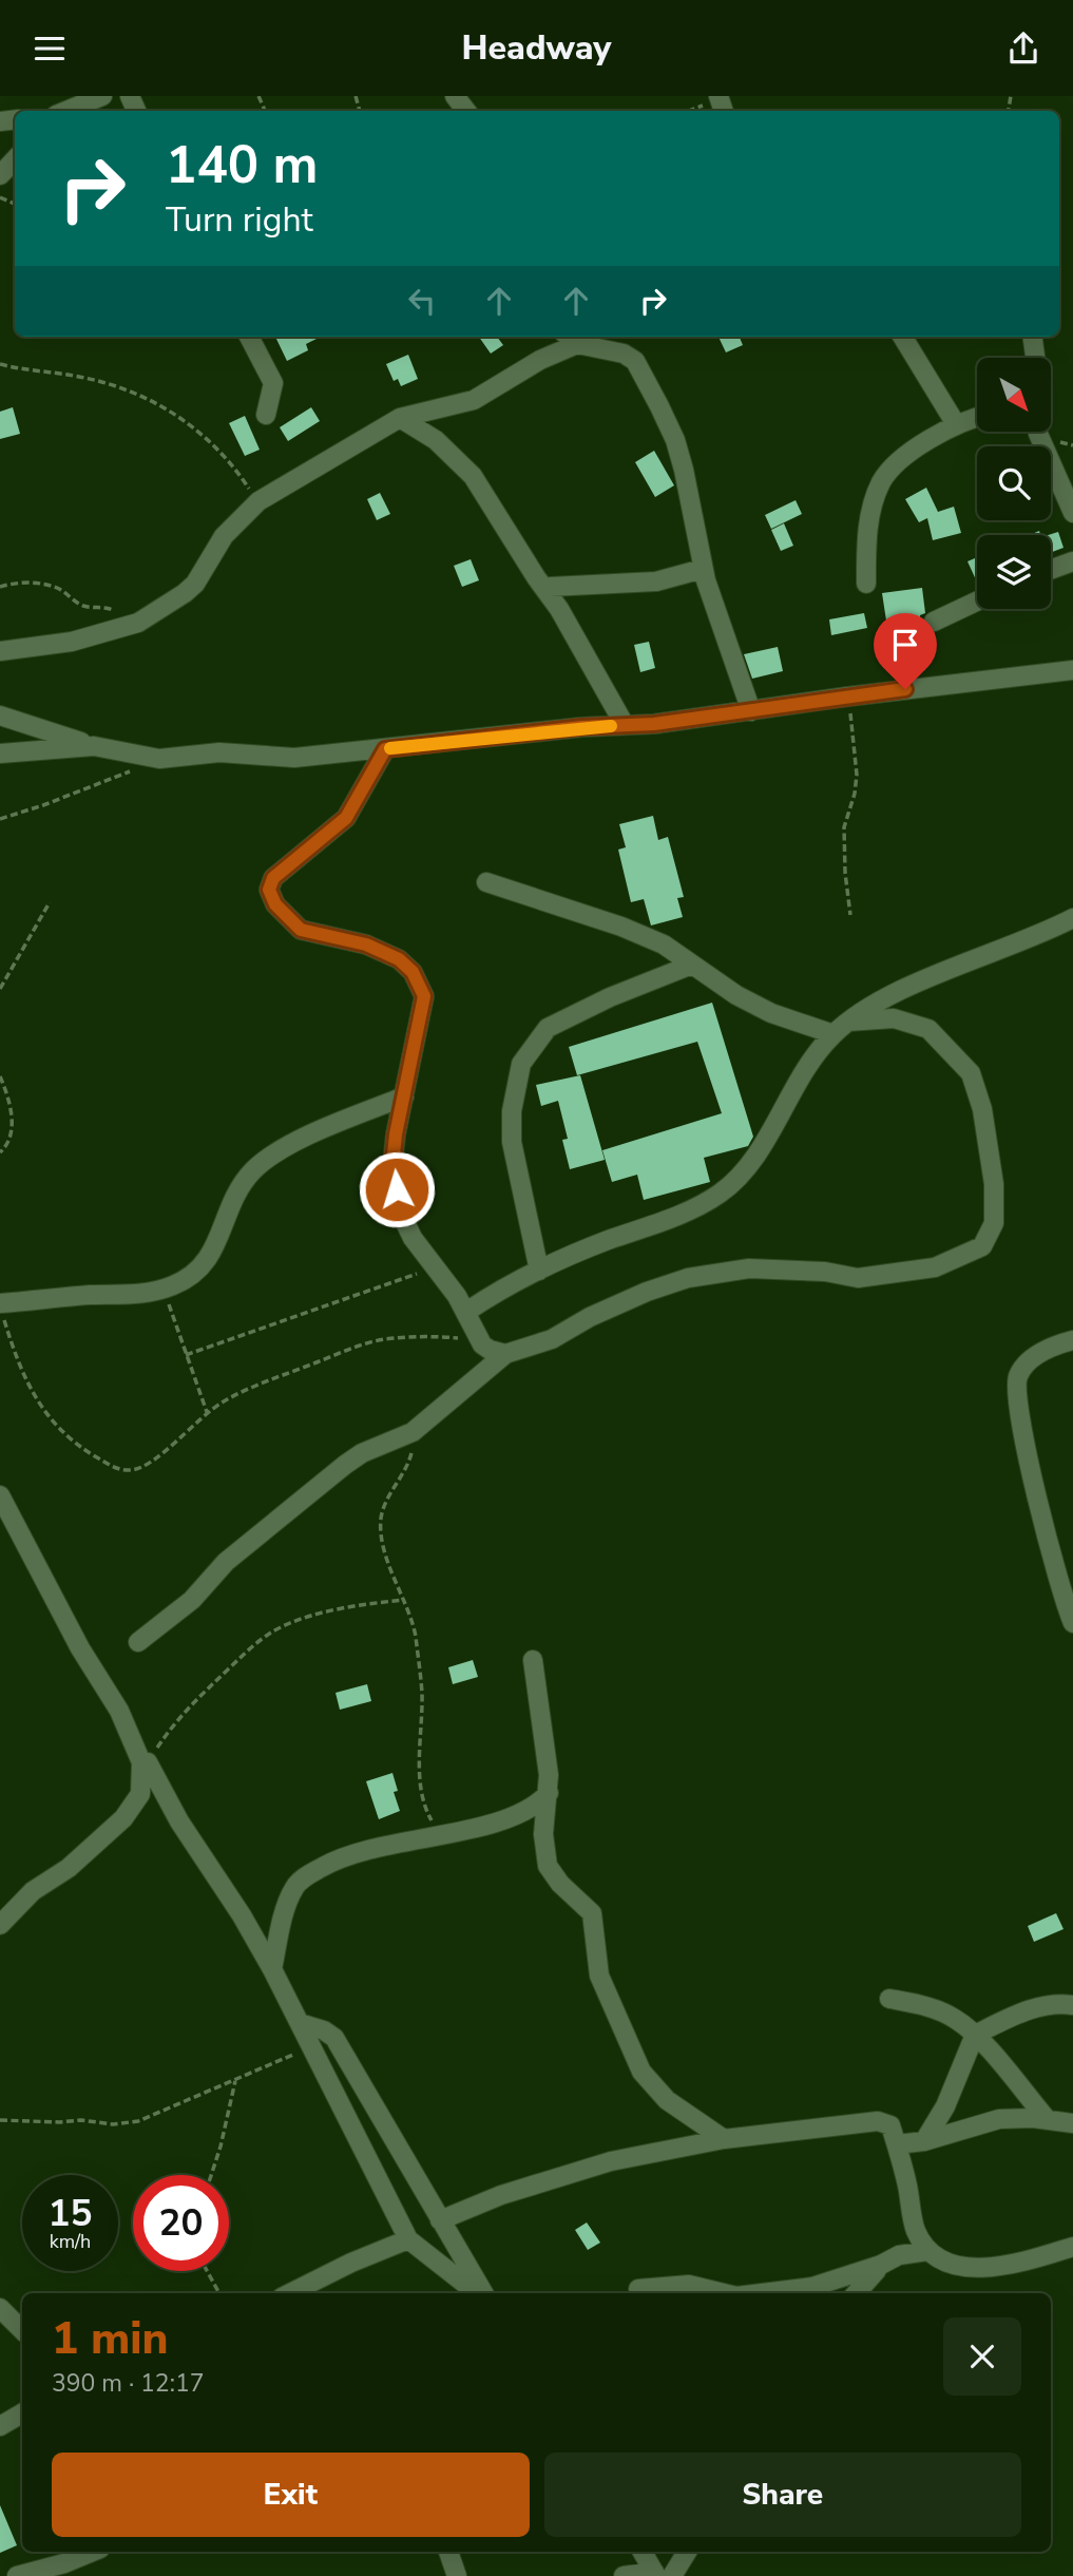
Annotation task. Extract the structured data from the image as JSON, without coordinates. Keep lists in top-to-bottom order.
{
  "north": "bottom right",
  "page": {
    "header": "Headway",
    "turn": ["140 m", "Turn right"],
    "speed": "15 km/h",
    "limit": "20",
    "heading": ["1 min", "390 m · 12:17"],
    "buttons": ["Exit", "Share"]
  }
}
